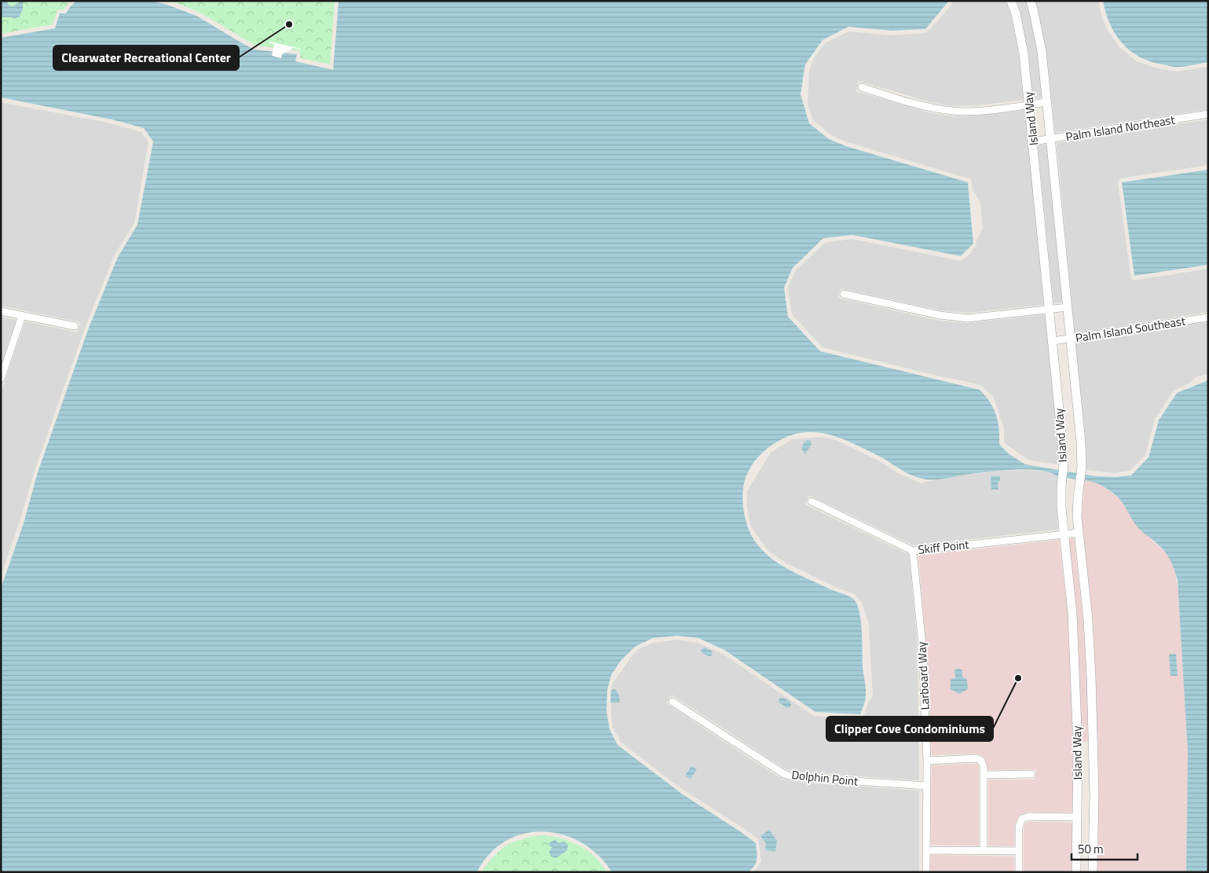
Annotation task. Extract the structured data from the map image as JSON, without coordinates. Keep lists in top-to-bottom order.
{
  "streets": {
    "street": [
      "Island Way",
      "Palm Island Northeast",
      "Palm Island Southeast",
      "Skiff Point",
      "Larboard Way",
      "Dolphin Point"
    ]
  },
  "crossings": [
    ["Island Way", "Palm Island Northeast"],
    ["Island Way", "Palm Island Southeast"],
    ["Island Way", "Skiff Point"],
    ["Skiff Point", "Larboard Way"],
    ["Larboard Way", "Dolphin Point"]
  ],
  "places": ["Clearwater Recreational Center", "Clipper Cove Condominiums"],
  "scale_bar": "50 m"
}
